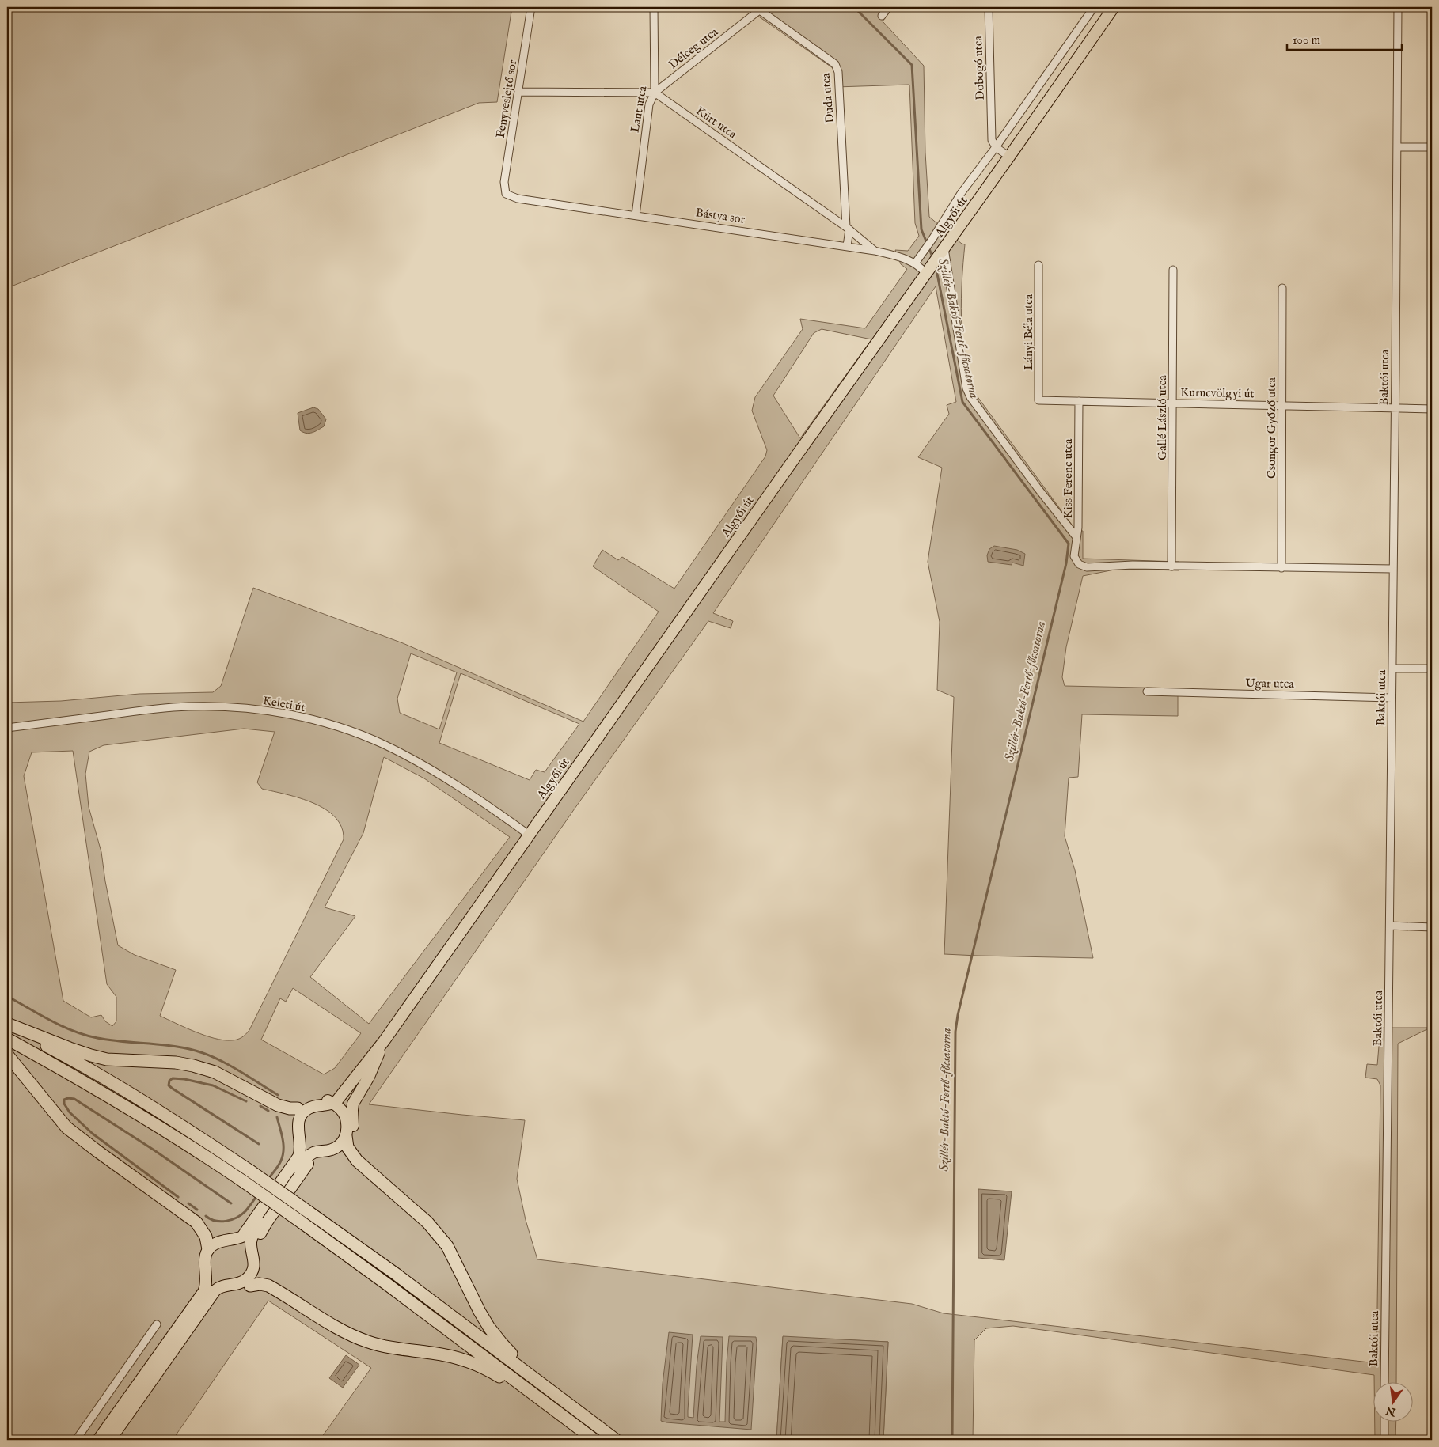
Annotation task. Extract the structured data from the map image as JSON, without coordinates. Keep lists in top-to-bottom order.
{
  "streets": {
    "main road": ["Algyői út"],
    "street": [
      "Délceg utca",
      "Dobogó utca",
      "Duda utca",
      "Fenyveslejtő sor",
      "Lant utca",
      "Kürt utca",
      "Bástya sor",
      "Lányi Béla utca",
      "Baktói utca",
      "Kurucvölgyi út",
      "Gallé László utca",
      "Csongor Győző utca",
      "Kiss Ferenc utca",
      "Ugar utca",
      "Keleti út"
    ]
  },
  "crossings": [
    ["Délceg utca", "Duda utca"],
    ["Délceg utca", "Lant utca"],
    ["Délceg utca", "Kürt utca"],
    ["Dobogó utca", "Algyői út"],
    ["Duda utca", "Kürt utca"],
    ["Duda utca", "Bástya sor"],
    ["Fenyveslejtő sor", "Bástya sor"],
    ["Lant utca", "Kürt utca"],
    ["Lant utca", "Bástya sor"],
    ["Kürt utca", "Bástya sor"],
    ["Bástya sor", "Algyői út"],
    ["Algyői út", "Keleti út"],
    ["Lányi Béla utca", "Kurucvölgyi út"],
    ["Baktói utca", "Kurucvölgyi út"],
    ["Baktói utca", "Ugar utca"],
    ["Kurucvölgyi út", "Gallé László utca"],
    ["Kurucvölgyi út", "Csongor Győző utca"],
    ["Kurucvölgyi út", "Kiss Ferenc utca"],
    ["Gallé László utca", "Kiss Ferenc utca"]
  ],
  "water": ["Szillér-Baktó-Fertő-főcsatorna"],
  "scale_bar": "100 m",
  "north": "bottom"
}
